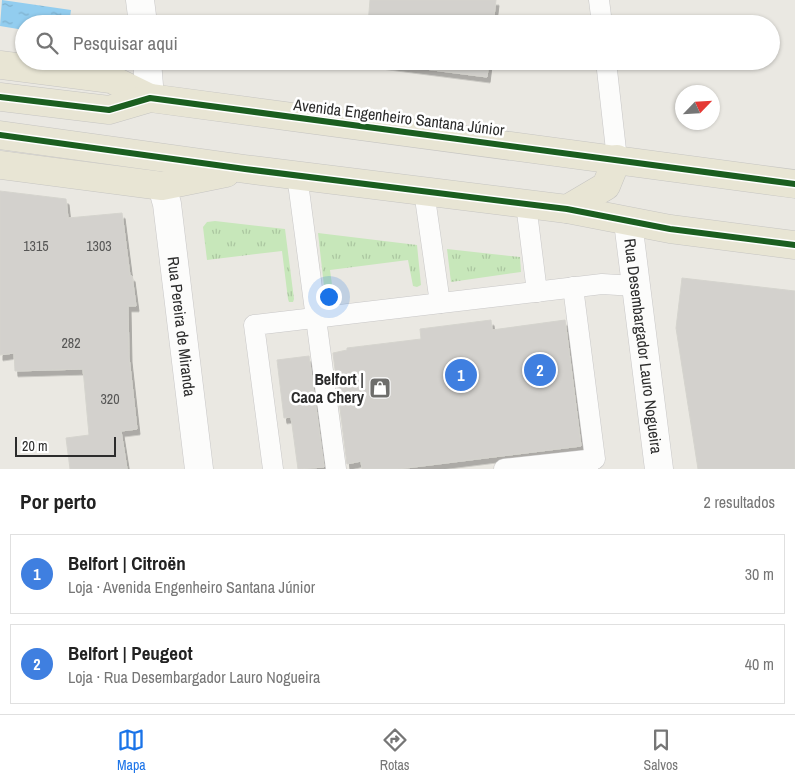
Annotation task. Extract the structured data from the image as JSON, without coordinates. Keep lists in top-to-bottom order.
{
  "streets": {
    "main road": ["Avenida Engenheiro Santana Júnior"],
    "street": ["Rua Pereira de Miranda", "Rua Desembargador Lauro Nogueira"]
  },
  "places": {
    "shop": ["Belfort | Caoa Chery"]
  },
  "house_numbers": [
    "1315",
    "1303",
    "282",
    "320"
  ],
  "scale_bar": "20 m",
  "north": "top right",
  "page": {
    "search": "Pesquisar aqui",
    "pins": ["2", "1"],
    "scale": "20 m",
    "heading": ["Por perto", "2 resultados"],
    "list": [
      {
        "mark": "1",
        "name": "Belfort | Citroën",
        "note": "Loja · Avenida Engenheiro Santana Júnior",
        "value": "30 m"
      },
      {
        "mark": "2",
        "name": "Belfort | Peugeot",
        "note": "Loja · Rua Desembargador Lauro Nogueira",
        "value": "40 m"
      }
    ],
    "nav": ["Mapa", "Rotas", "Salvos"]
  }
}
